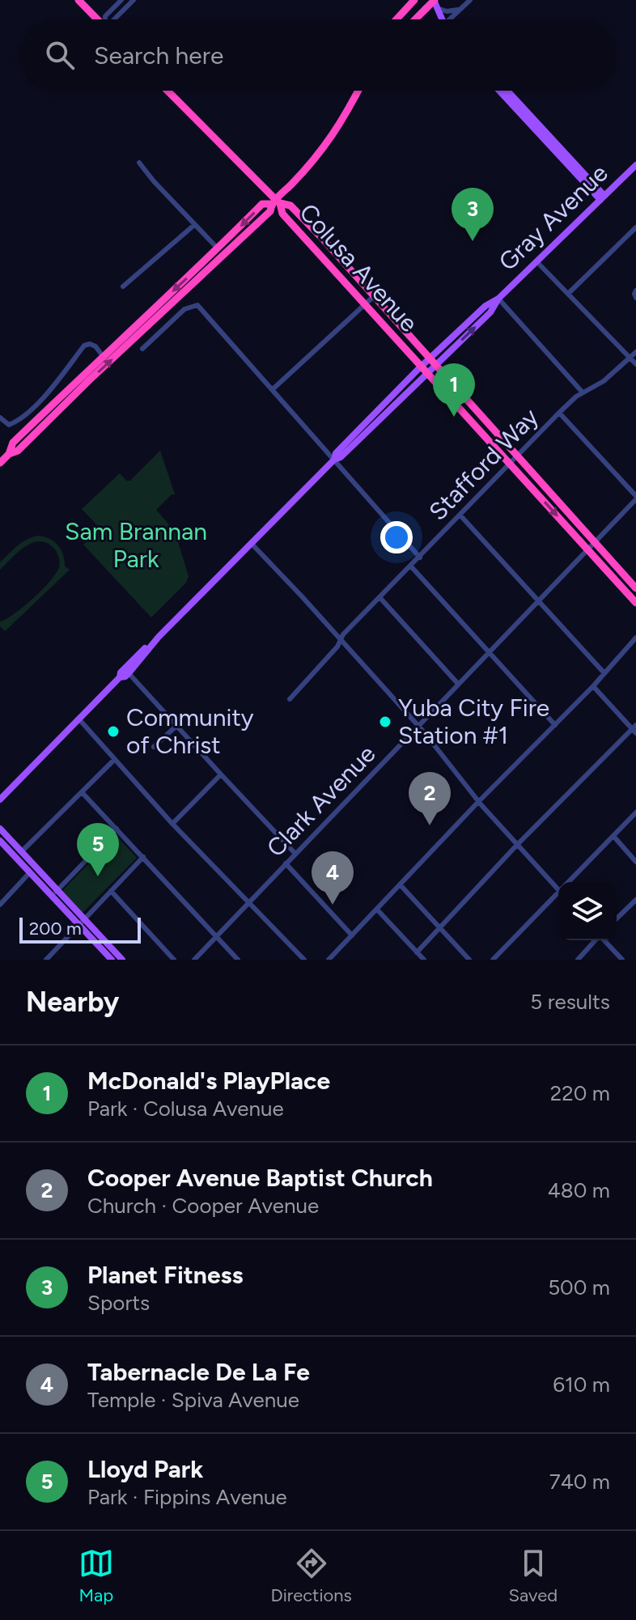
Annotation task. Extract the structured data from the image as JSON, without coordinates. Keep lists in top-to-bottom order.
{
  "streets": {
    "highway": ["Colusa Avenue"],
    "main road": ["Gray Avenue"],
    "street": ["Stafford Way", "Clark Avenue"]
  },
  "crossings": [
    ["Gray Avenue", "Colusa Avenue"],
    ["Colusa Avenue", "Stafford Way"],
    ["Colusa Avenue", "Clark Avenue"]
  ],
  "parks": ["Sam Brannan Park"],
  "places": ["Yuba City Fire Station #1", "Community of Christ"],
  "scale_bar": "200 m",
  "page": {
    "search": "Search here",
    "pins": [
      "3",
      "1",
      "2",
      "5",
      "4"
    ],
    "scale": "200 m",
    "heading": ["Nearby", "5 results"],
    "list": [
      {
        "mark": "1",
        "name": "McDonald's PlayPlace",
        "note": "Park · Colusa Avenue",
        "value": "220 m"
      },
      {
        "mark": "2",
        "name": "Cooper Avenue Baptist Church",
        "note": "Church · Cooper Avenue",
        "value": "480 m"
      },
      {
        "mark": "3",
        "name": "Planet Fitness",
        "note": "Sports",
        "value": "500 m"
      },
      {
        "mark": "4",
        "name": "Tabernacle De La Fe",
        "note": "Temple · Spiva Avenue",
        "value": "610 m"
      },
      {
        "mark": "5",
        "name": "Lloyd Park",
        "note": "Park · Fippins Avenue",
        "value": "740 m"
      }
    ],
    "nav": ["Map", "Directions", "Saved"]
  }
}
